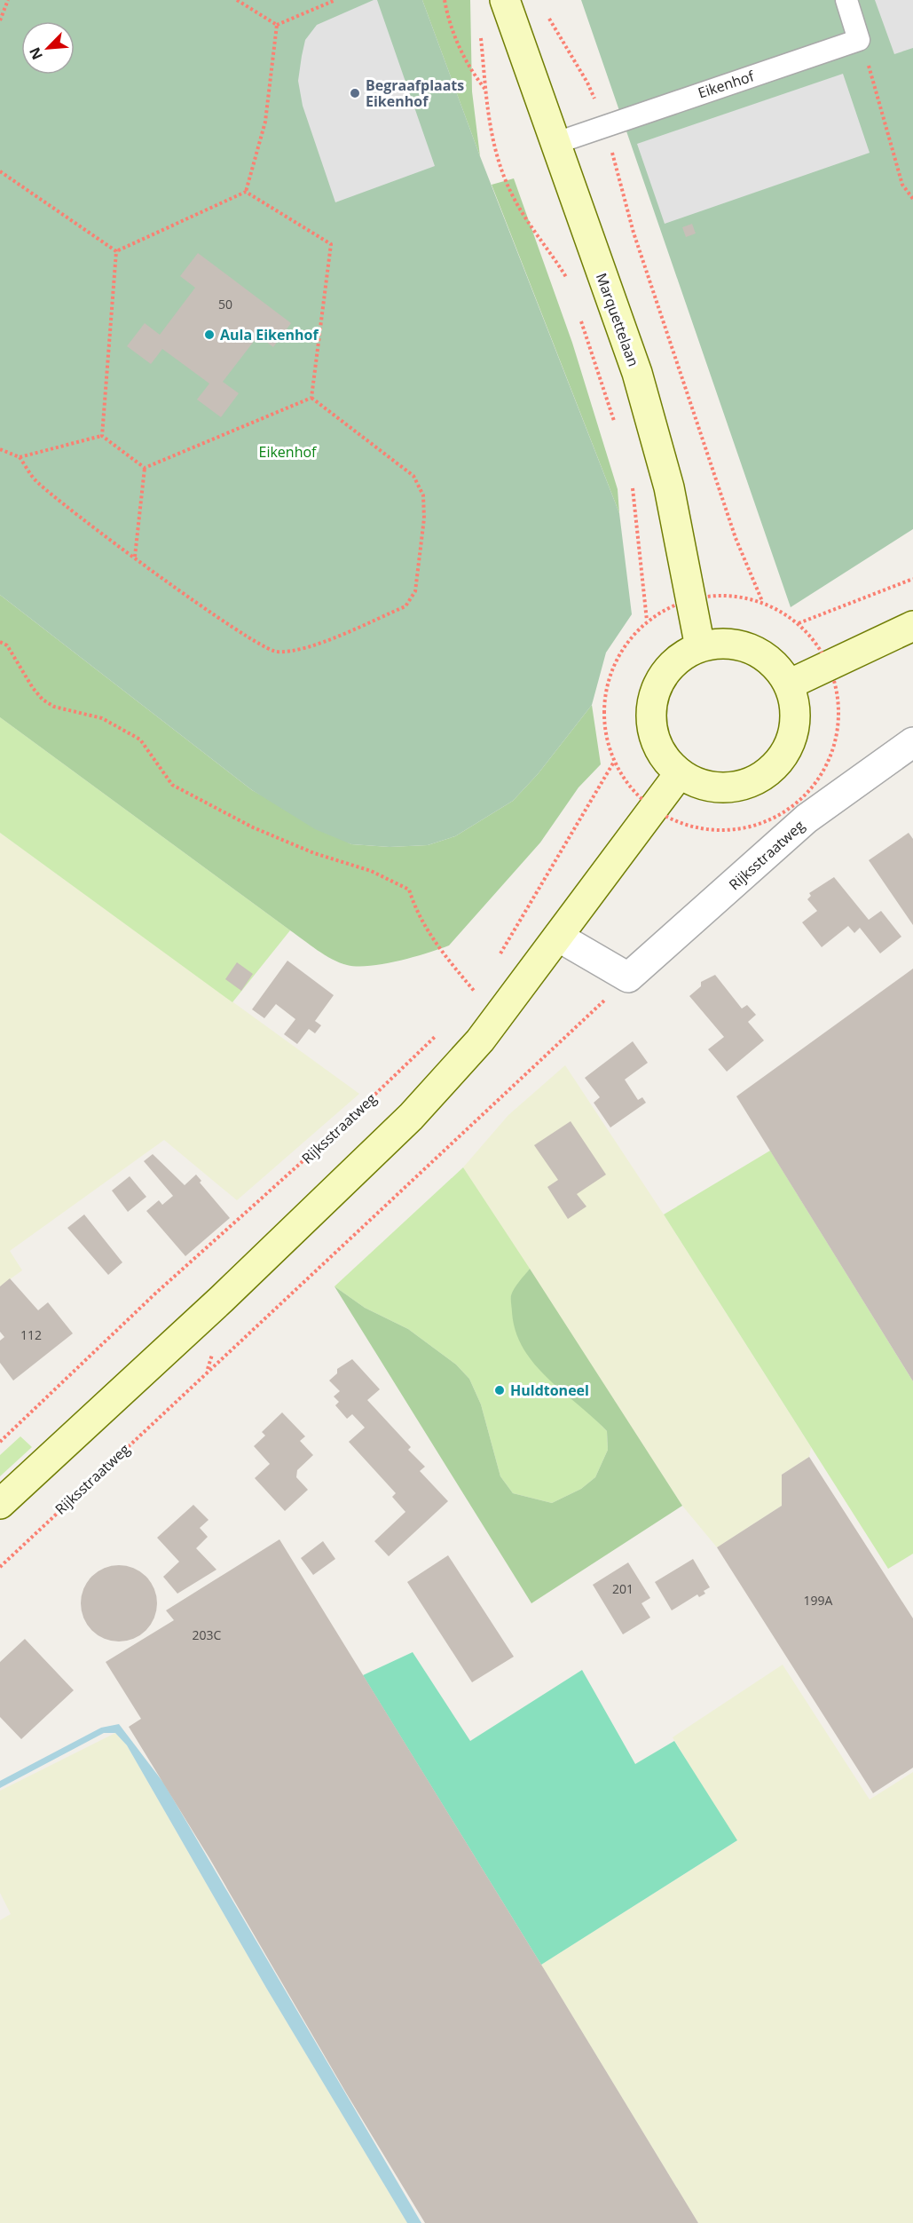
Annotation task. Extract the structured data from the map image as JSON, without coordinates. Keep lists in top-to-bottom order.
{
  "streets": {
    "main road": ["Marquettelaan"],
    "street": ["Rijksstraatweg"],
    "lane": ["Eikenhof"]
  },
  "crossings": [
    ["Eikenhof", "Marquettelaan"]
  ],
  "parks": ["Eikenhof"],
  "places": ["Begraafplaats Eikenhof", "Aula Eikenhof", "Huldtoneel"],
  "house_numbers": [
    "50",
    "112",
    "201",
    "199A",
    "203C"
  ],
  "north": "bottom left"
}
